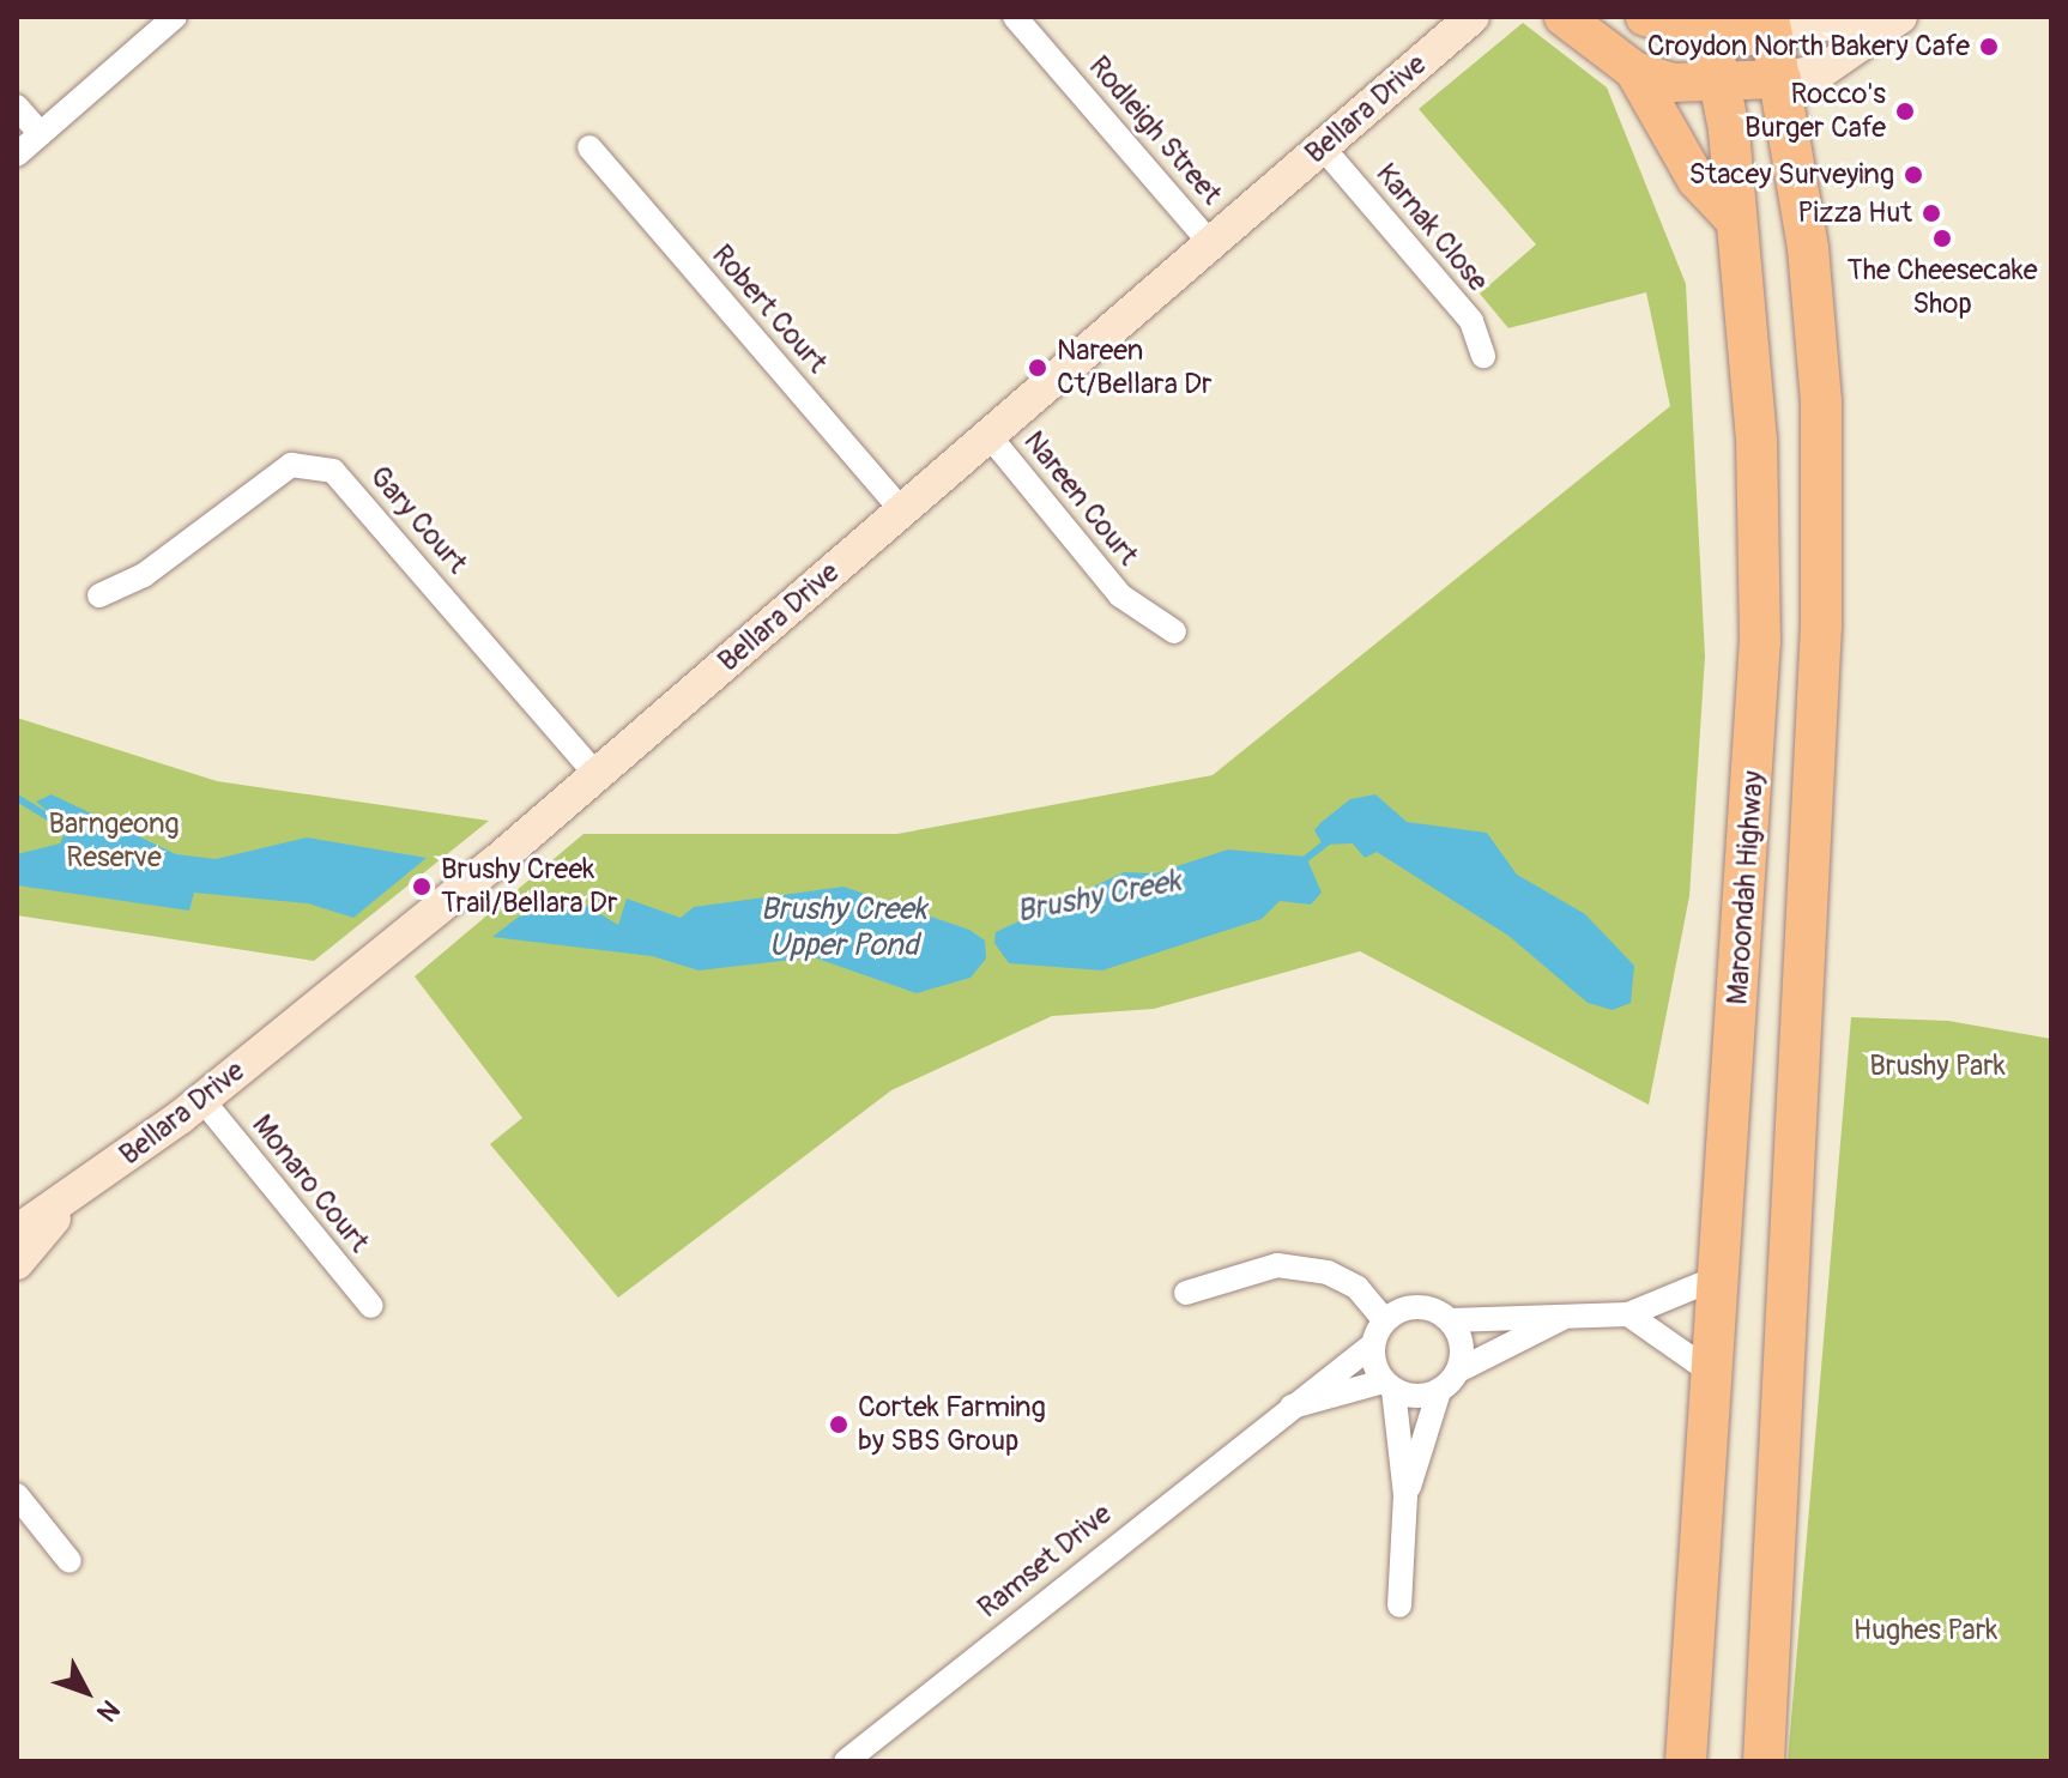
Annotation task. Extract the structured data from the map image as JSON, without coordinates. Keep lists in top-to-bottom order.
{
  "streets": {
    "highway": ["Maroondah Highway"],
    "main road": ["Bellara Drive"],
    "street": [
      "Rodleigh Street",
      "Karnak Close",
      "Robert Court",
      "Nareen Court",
      "Gary Court",
      "Monaro Court",
      "Ramset Drive"
    ]
  },
  "crossings": [
    ["Bellara Drive", "Rodleigh Street"],
    ["Bellara Drive", "Karnak Close"],
    ["Bellara Drive", "Robert Court"],
    ["Bellara Drive", "Nareen Court"],
    ["Bellara Drive", "Gary Court"],
    ["Bellara Drive", "Monaro Court"]
  ],
  "water": ["Brushy Creek", "Brushy Creek Upper Pond"],
  "parks": ["Barngeong Reserve", "Brushy Park", "Hughes Park"],
  "places": [
    "Croydon North Bakery Cafe",
    "Rocco's Burger Cafe",
    "Stacey Surveying",
    "Pizza Hut",
    "The Cheesecake Shop",
    "Nareen Ct/Bellara Dr",
    "Brushy Creek Trail/Bellara Dr",
    "Cortek Farming by SBS Group"
  ],
  "north": "bottom right"
}
